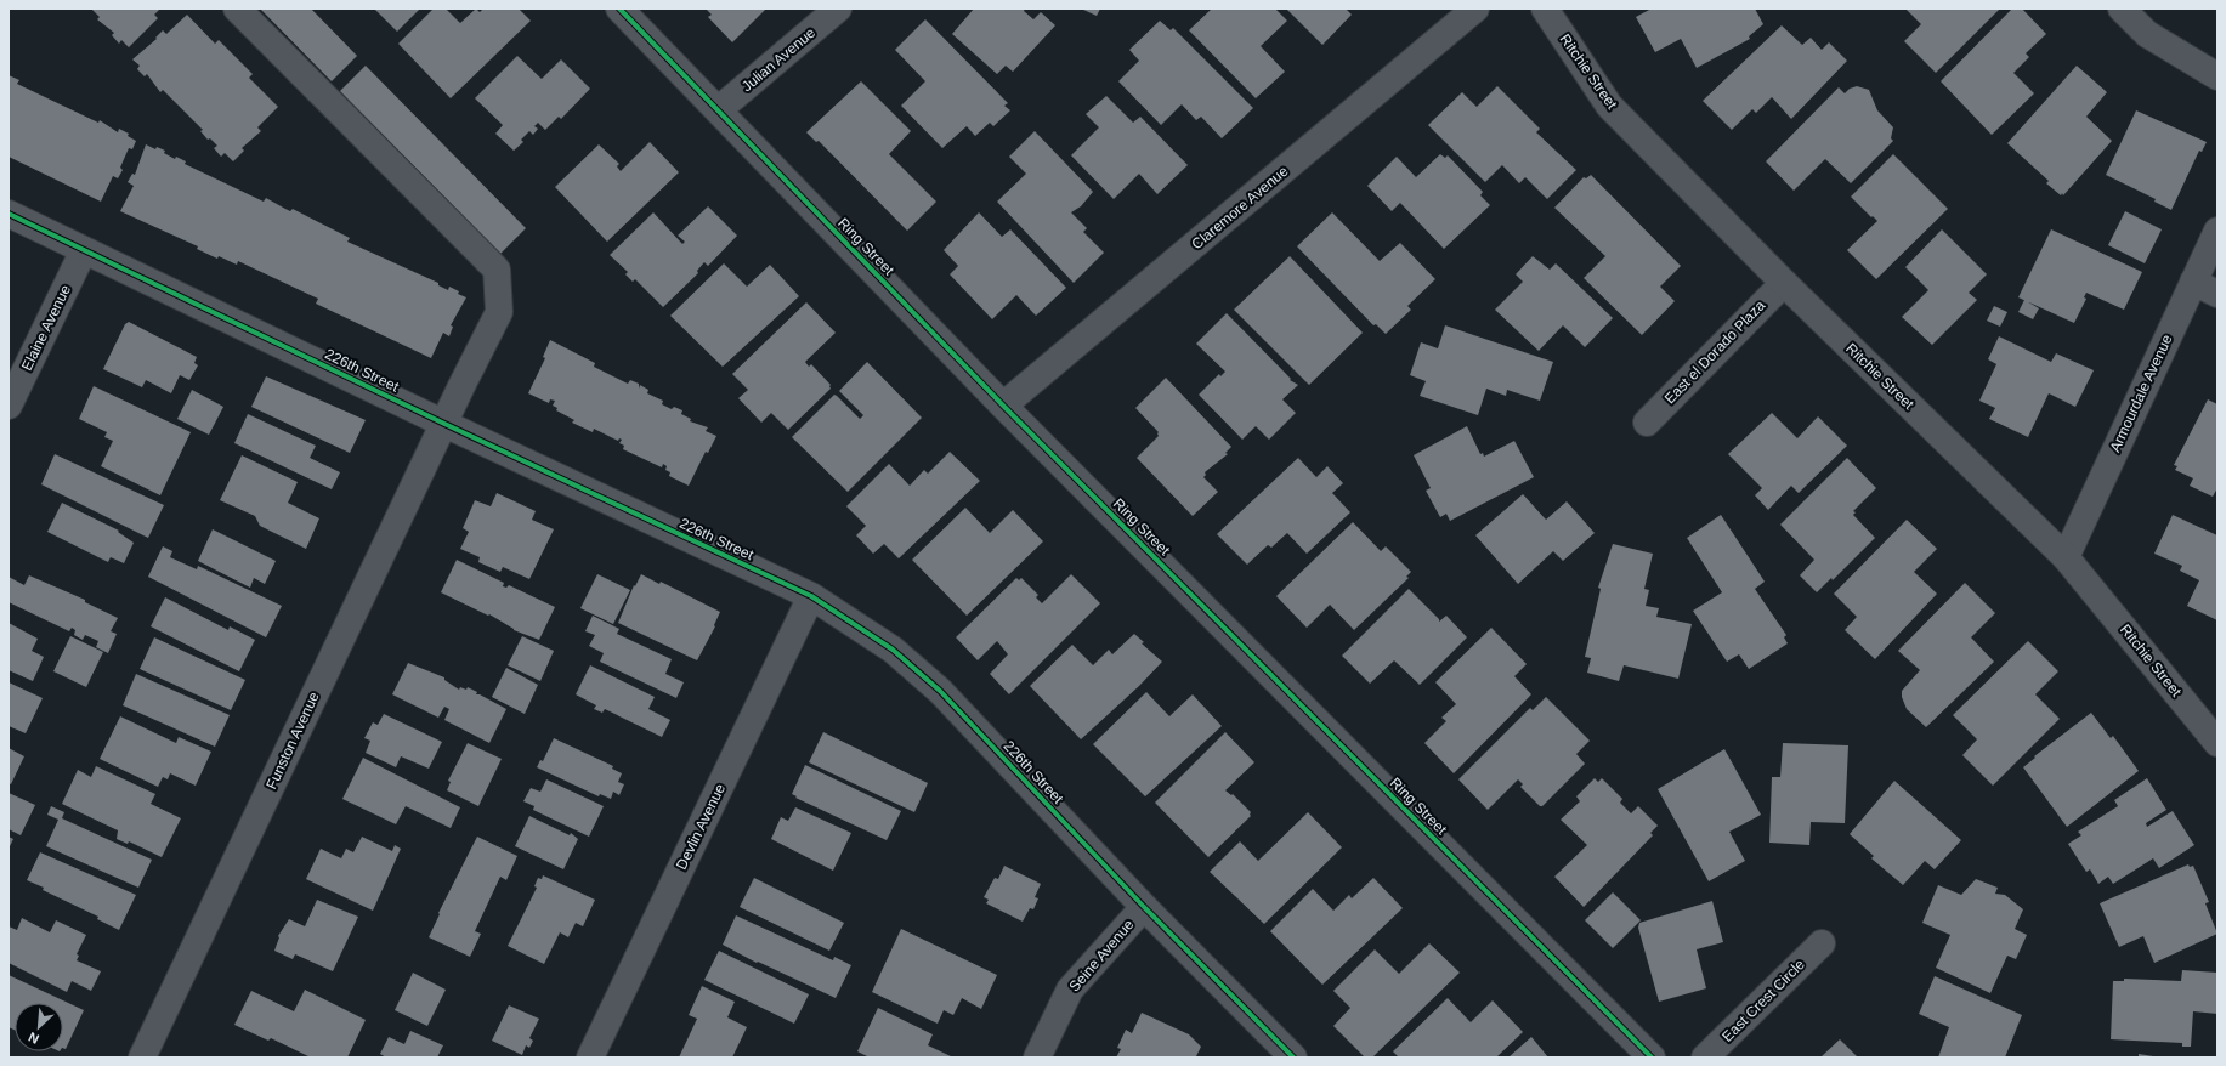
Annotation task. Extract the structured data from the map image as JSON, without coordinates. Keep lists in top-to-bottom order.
{
  "streets": {
    "street": [
      "Julian Avenue",
      "Ritchie Street",
      "Claremore Avenue",
      "Ring Street",
      "Elaine Avenue",
      "East el Dorado Plaza",
      "226th Street",
      "Armourdale Avenue",
      "Funston Avenue",
      "Devlin Avenue",
      "Seine Avenue",
      "East Crest Circle"
    ]
  },
  "crossings": [
    ["Julian Avenue", "Ring Street"],
    ["Ritchie Street", "East el Dorado Plaza"],
    ["Ritchie Street", "Armourdale Avenue"],
    ["Claremore Avenue", "Ring Street"],
    ["Elaine Avenue", "226th Street"],
    ["226th Street", "Funston Avenue"],
    ["226th Street", "Devlin Avenue"],
    ["226th Street", "Seine Avenue"]
  ],
  "north": "bottom left"
}
